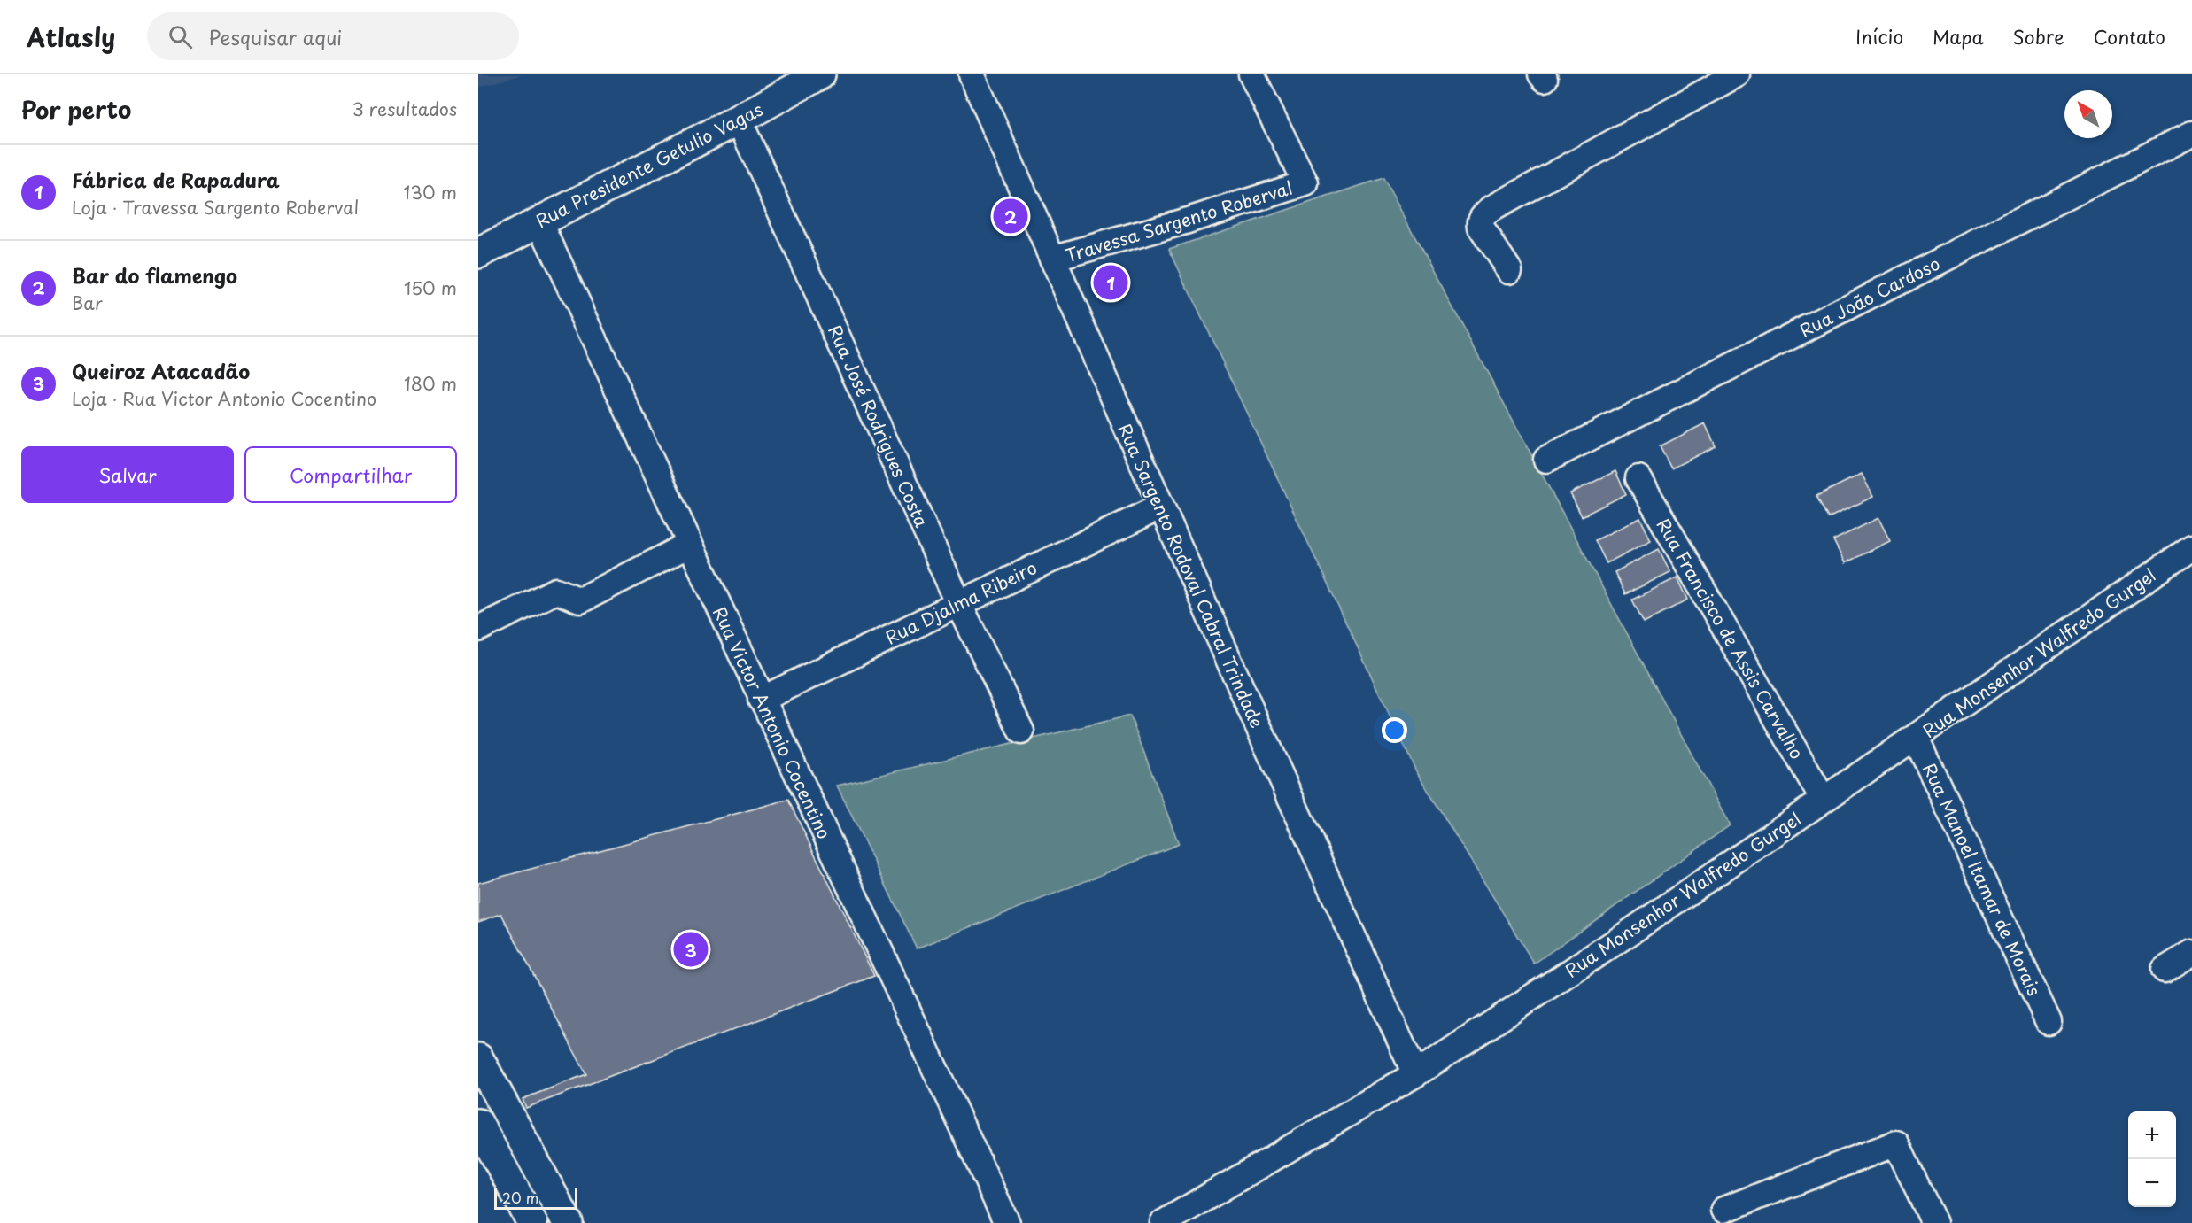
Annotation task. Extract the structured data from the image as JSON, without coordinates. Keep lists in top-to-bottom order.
{
  "streets": {
    "street": [
      "Rua Presidente Getulio Vagas",
      "Travessa Sargento Roberval",
      "Rua João Cardoso",
      "Rua José Rodrigues Costa",
      "Rua Sargento Rodoval Cabral Trindade",
      "Rua Djalma Ribeiro",
      "Rua Francisco de Assis Carvalho",
      "Rua Monsenhor Walfredo Gurgel",
      "Rua Victor Antonio Cocentino",
      "Rua Manoel Itamar de Morais"
    ]
  },
  "crossings": [
    ["Rua Presidente Getulio Vagas", "Rua José Rodrigues Costa"],
    ["Rua Presidente Getulio Vagas", "Rua Victor Antonio Cocentino"],
    ["Travessa Sargento Roberval", "Rua Sargento Rodoval Cabral Trindade"],
    ["Rua José Rodrigues Costa", "Rua Djalma Ribeiro"],
    ["Rua Sargento Rodoval Cabral Trindade", "Rua Djalma Ribeiro"],
    ["Rua Sargento Rodoval Cabral Trindade", "Rua Monsenhor Walfredo Gurgel"],
    ["Rua Djalma Ribeiro", "Rua Victor Antonio Cocentino"],
    ["Rua Francisco de Assis Carvalho", "Rua Monsenhor Walfredo Gurgel"],
    ["Rua Monsenhor Walfredo Gurgel", "Rua Manoel Itamar de Morais"]
  ],
  "scale_bar": "20 m",
  "north": "top left",
  "page": {
    "header": "Atlasly",
    "search": "Pesquisar aqui",
    "nav": [
      "Início",
      "Mapa",
      "Sobre",
      "Contato"
    ],
    "heading": ["Por perto", "3 resultados"],
    "list": [
      {
        "mark": "1",
        "name": "Fábrica de Rapadura",
        "note": "Loja · Travessa Sargento Roberval",
        "value": "130 m"
      },
      {
        "mark": "2",
        "name": "Bar do flamengo",
        "note": "Bar",
        "value": "150 m"
      },
      {
        "mark": "3",
        "name": "Queiroz Atacadão",
        "note": "Loja · Rua Victor Antonio Cocentino",
        "value": "180 m"
      }
    ],
    "pins": ["2", "1", "3"],
    "buttons": ["Salvar", "Compartilhar"],
    "map_buttons": ["+", "−"],
    "scale": "20 m"
  }
}
